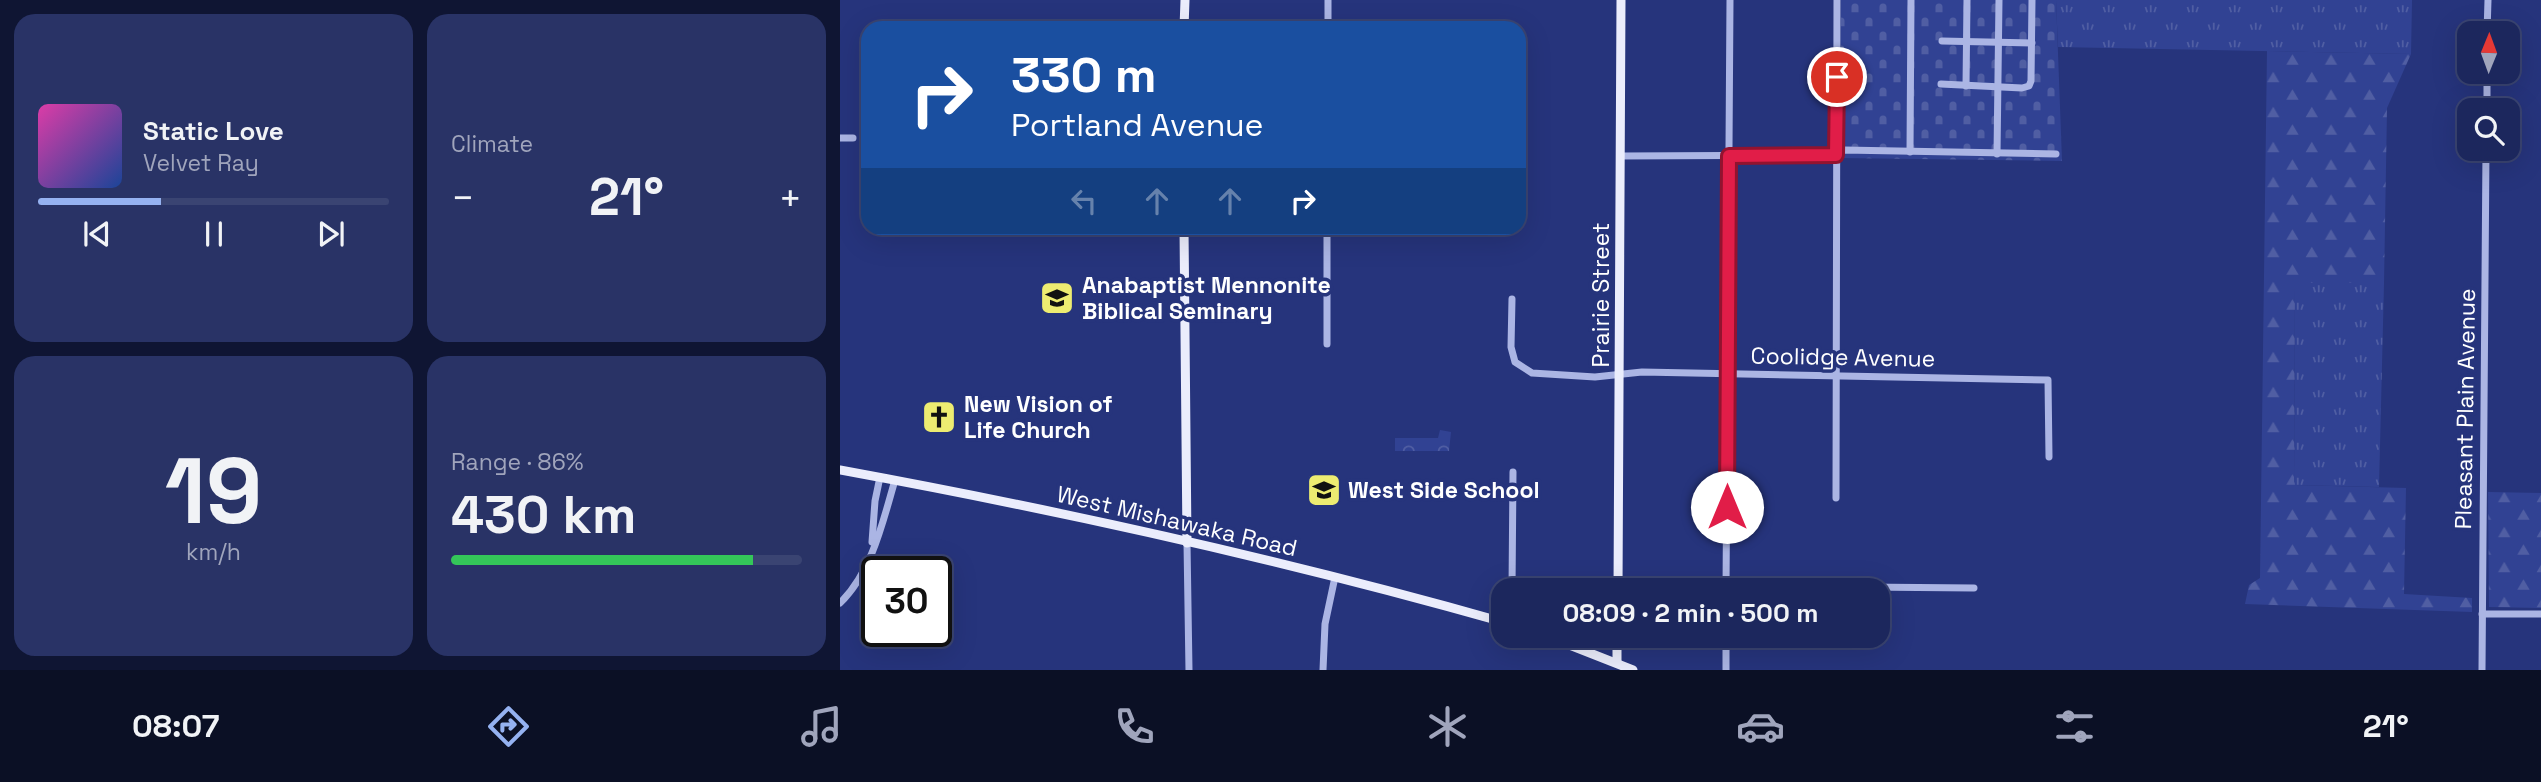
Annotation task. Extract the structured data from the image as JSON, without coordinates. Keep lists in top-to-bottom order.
{
  "streets": {
    "main road": ["Prairie Street", "West Mishawaka Road"],
    "street": ["Coolidge Avenue", "Pleasant Plain Avenue"]
  },
  "crossings": [
    ["Prairie Street", "Coolidge Avenue"]
  ],
  "places": {
    "school or university": ["Anabaptist Mennonite Biblical Seminary", "West Side School"],
    "church": ["New Vision of Life Church"]
  },
  "north": "top",
  "page": {
    "tile": [
      "Climate",
      ["19", "km/h"],
      ["Range · 86%", "430 km"]
    ],
    "turn": ["330 m", "Portland Avenue"],
    "song": ["Static Love", "Velvet Ray"],
    "heat": ["−", "21°", "+"],
    "limit": "30",
    "trip": "08:09 · 2 min · 500 m",
    "tabs": ["08:07", "21°"]
  }
}
